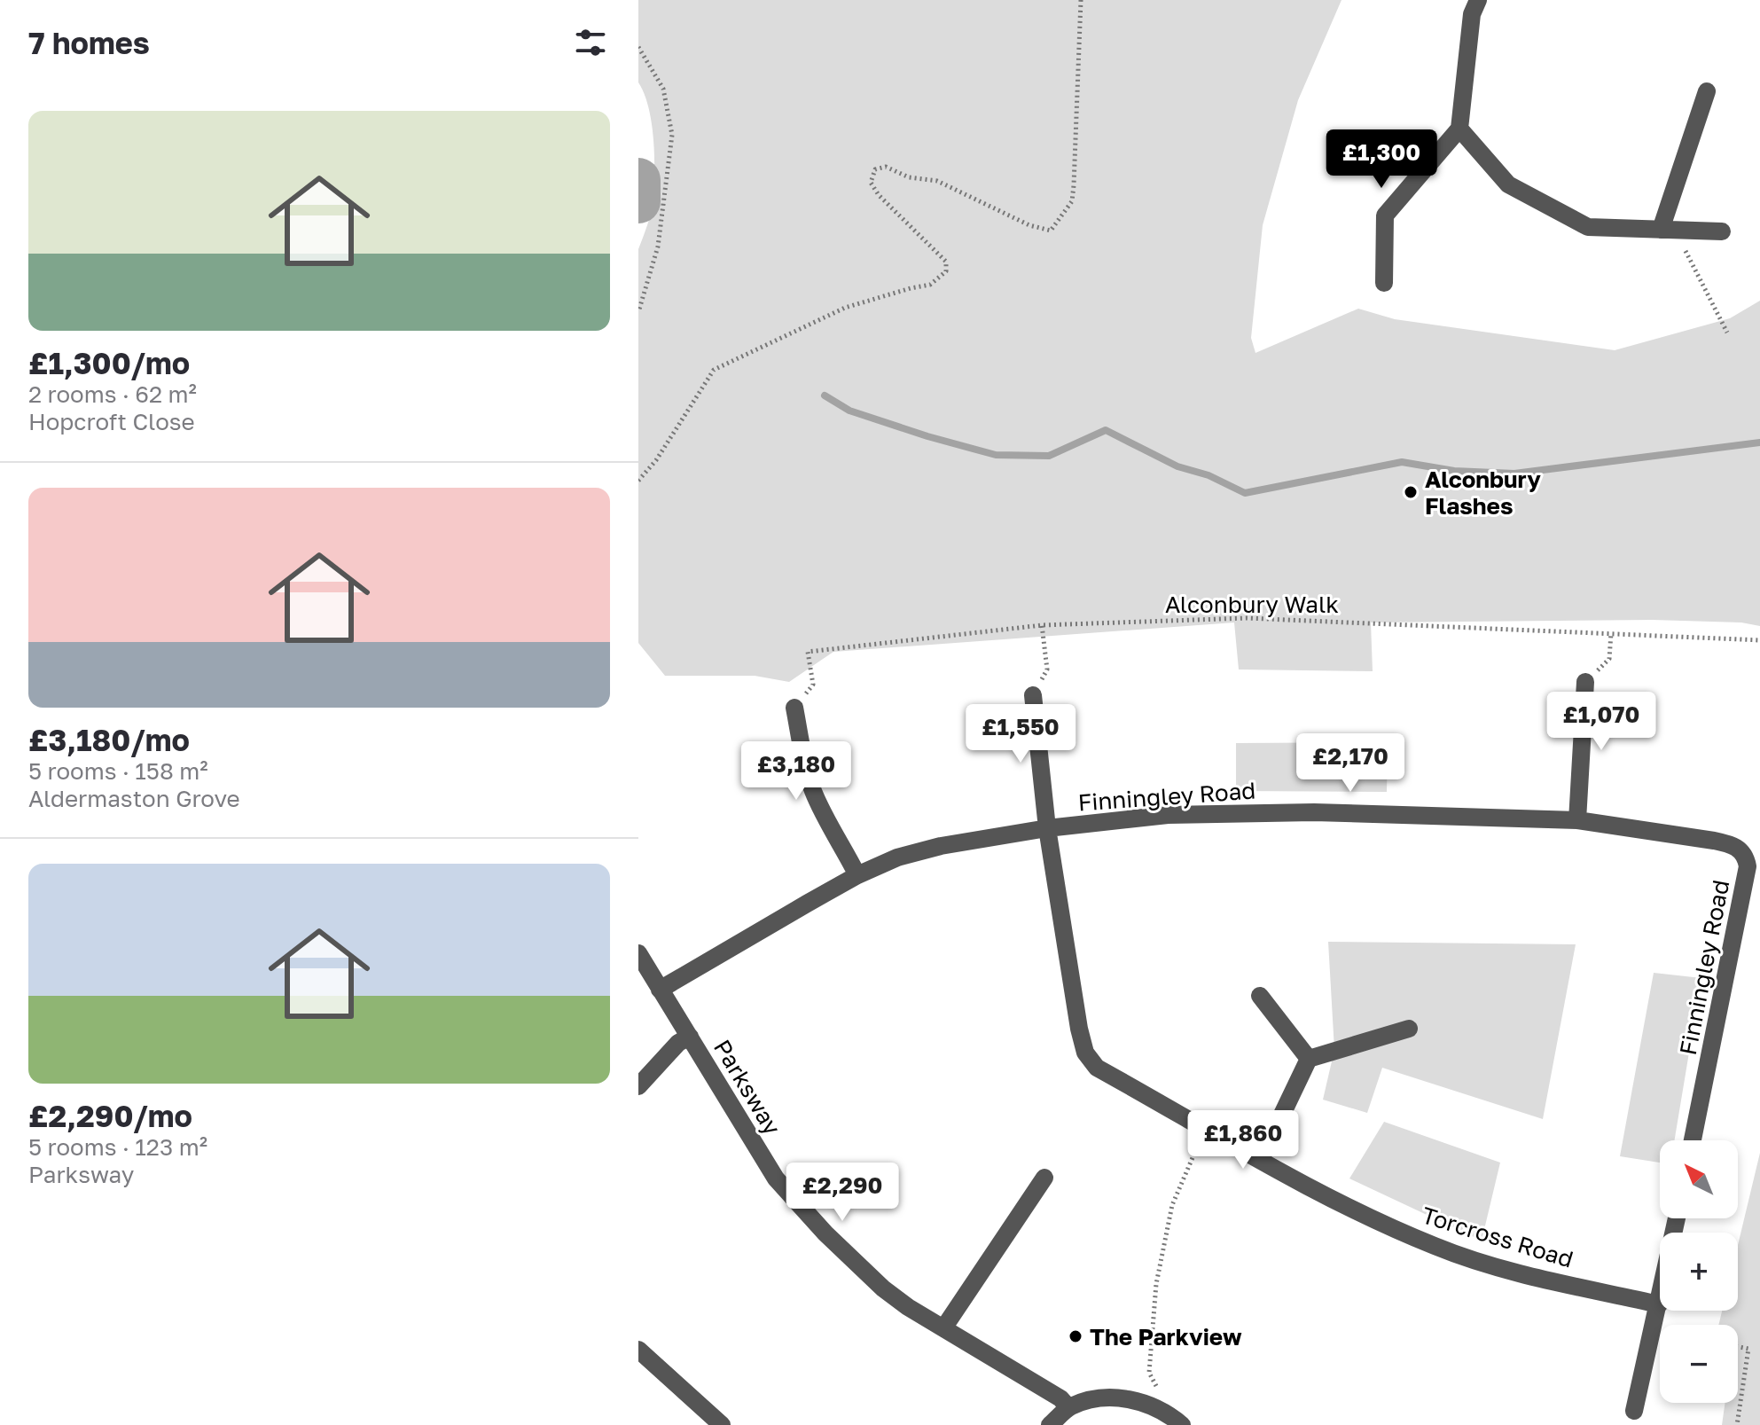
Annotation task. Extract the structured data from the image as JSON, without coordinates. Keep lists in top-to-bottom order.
{
  "streets": {
    "street": ["Finningley Road", "Parksway", "Torcross Road"],
    "path": ["Alconbury Walk"]
  },
  "crossings": [
    ["Finningley Road", "Parksway"],
    ["Finningley Road", "Torcross Road"]
  ],
  "places": ["Alconbury Flashes", "The Parkview"],
  "north": "top left",
  "page": {
    "heading": "7 homes",
    "list": [
      {
        "name": "£1,300/mo",
        "note": "2 rooms · 62 m² · Hopcroft Close"
      },
      {
        "name": "£3,180/mo",
        "note": "5 rooms · 158 m² · Aldermaston Grove"
      },
      {
        "name": "£2,290/mo",
        "note": "5 rooms · 123 m² · Parksway"
      }
    ],
    "price": [
      "£1,300",
      "£1,070",
      "£1,550",
      "£2,170",
      "£3,180",
      "£1,860",
      "£2,290"
    ],
    "map_buttons": ["+", "−"]
  }
}
